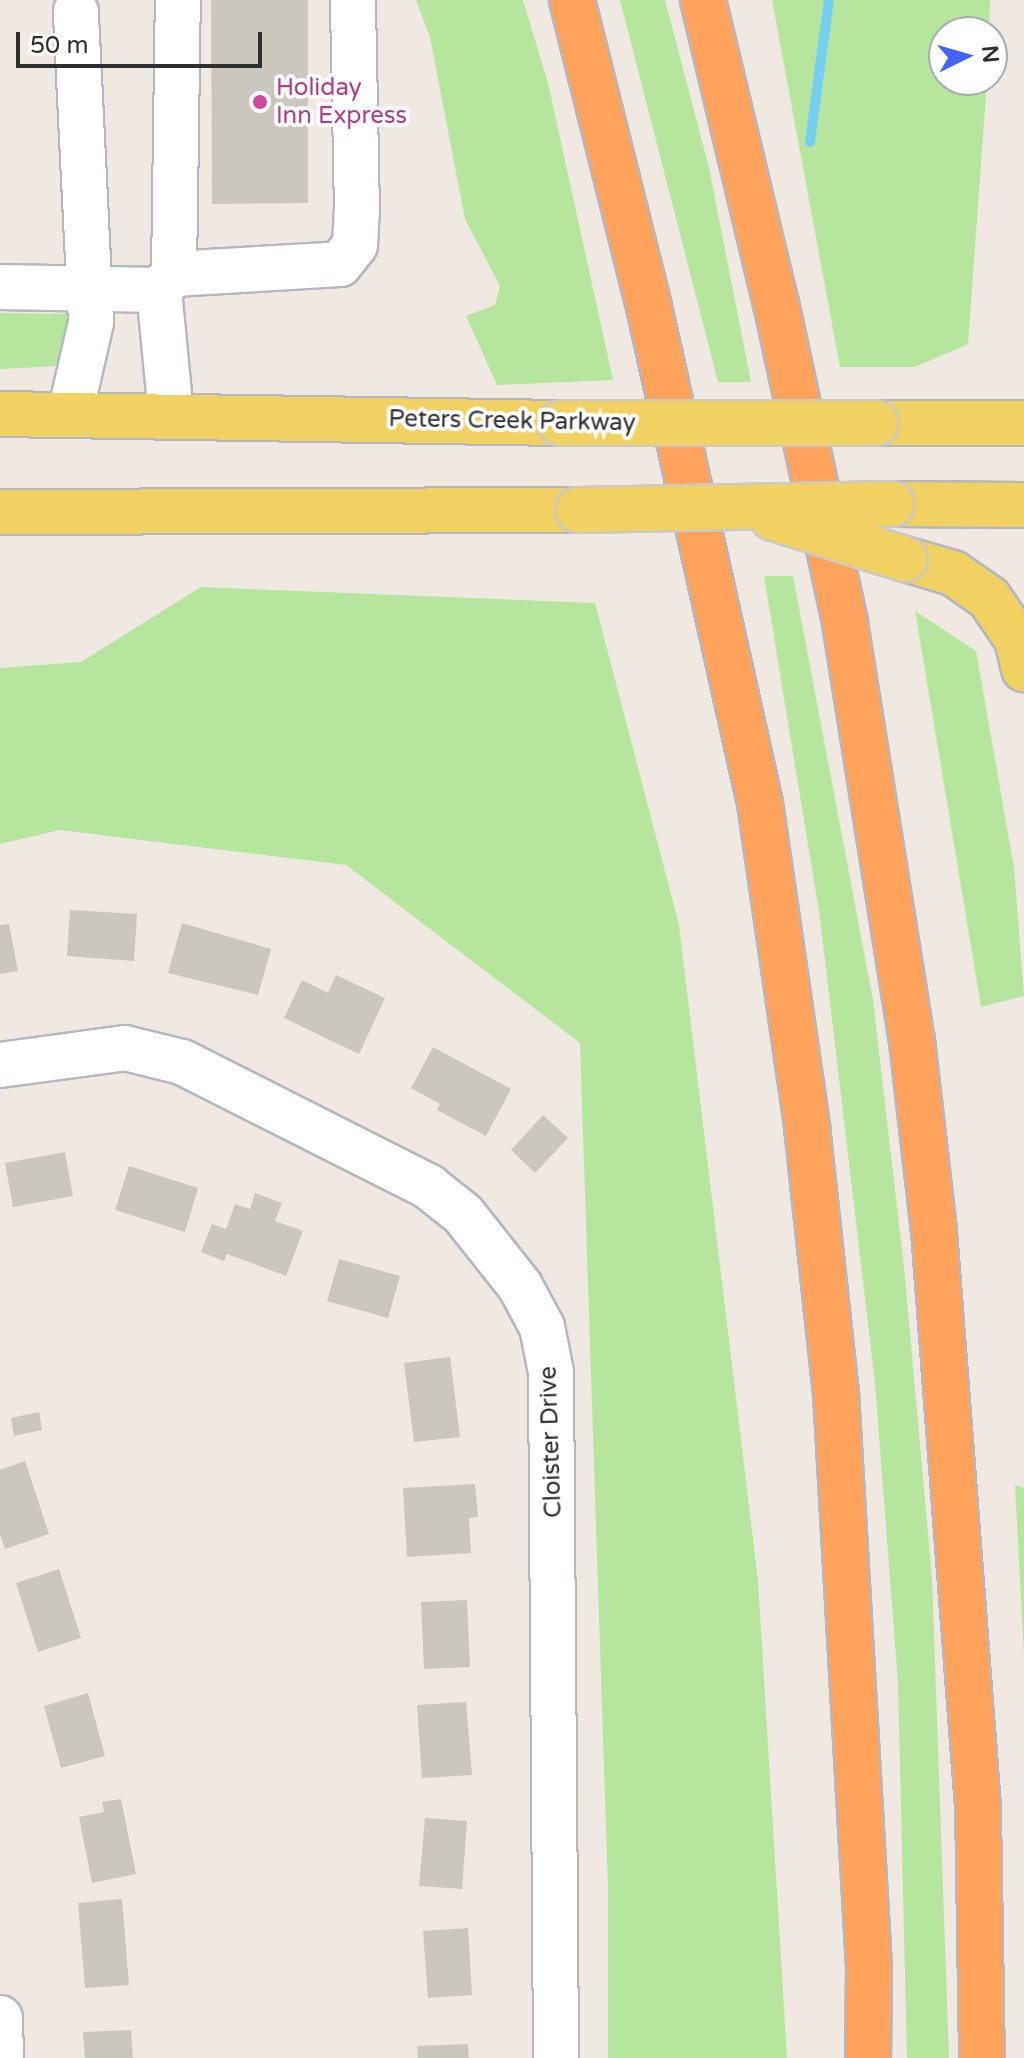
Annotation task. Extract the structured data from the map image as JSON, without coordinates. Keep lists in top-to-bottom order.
{
  "streets": {
    "main road": ["Peters Creek Parkway"],
    "street": ["Cloister Drive"]
  },
  "places": ["Holiday Inn Express"],
  "scale_bar": "50 m",
  "north": "right"
}
